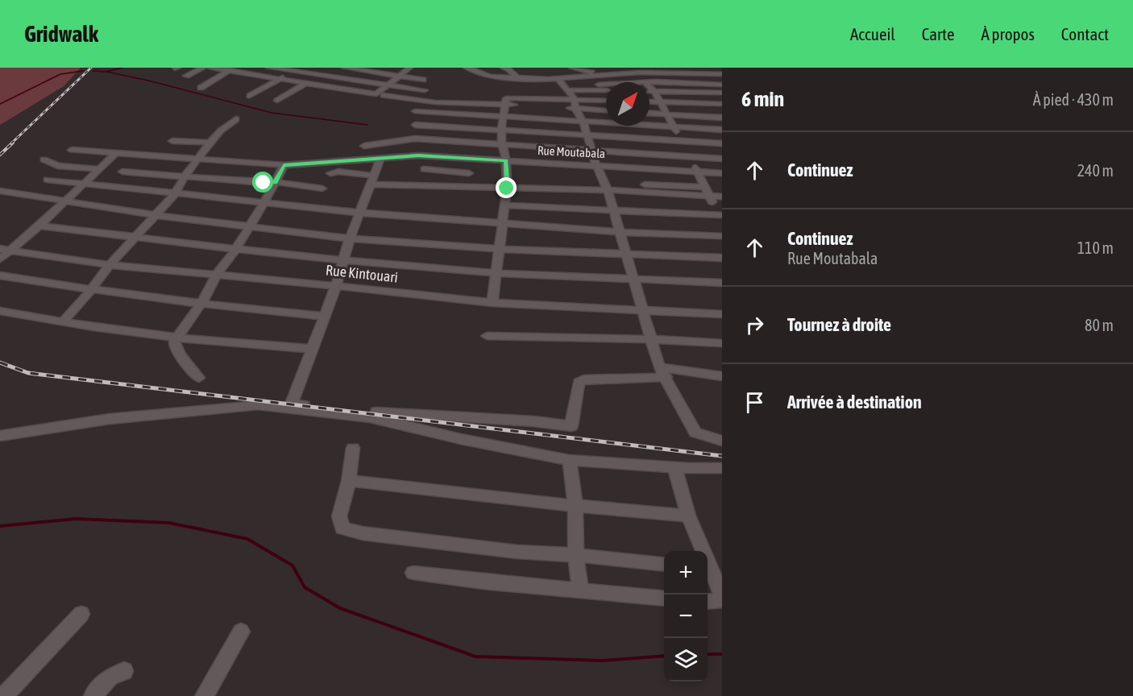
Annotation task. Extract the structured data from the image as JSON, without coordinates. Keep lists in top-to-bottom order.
{
  "streets": {
    "street": ["Rue Moutabala", "Rue Kintouari"]
  },
  "north": "top right",
  "page": {
    "header": "Gridwalk",
    "nav": [
      "Accueil",
      "Carte",
      "À propos",
      "Contact"
    ],
    "heading": ["6 min", "À pied · 430 m"],
    "list": [
      ["Continuez", "240 m"],
      ["Continuez", "Rue Moutabala", "110 m"],
      ["Tournez à droite", "80 m"],
      "Arrivée à destination"
    ],
    "map_buttons": ["+", "−"]
  }
}
